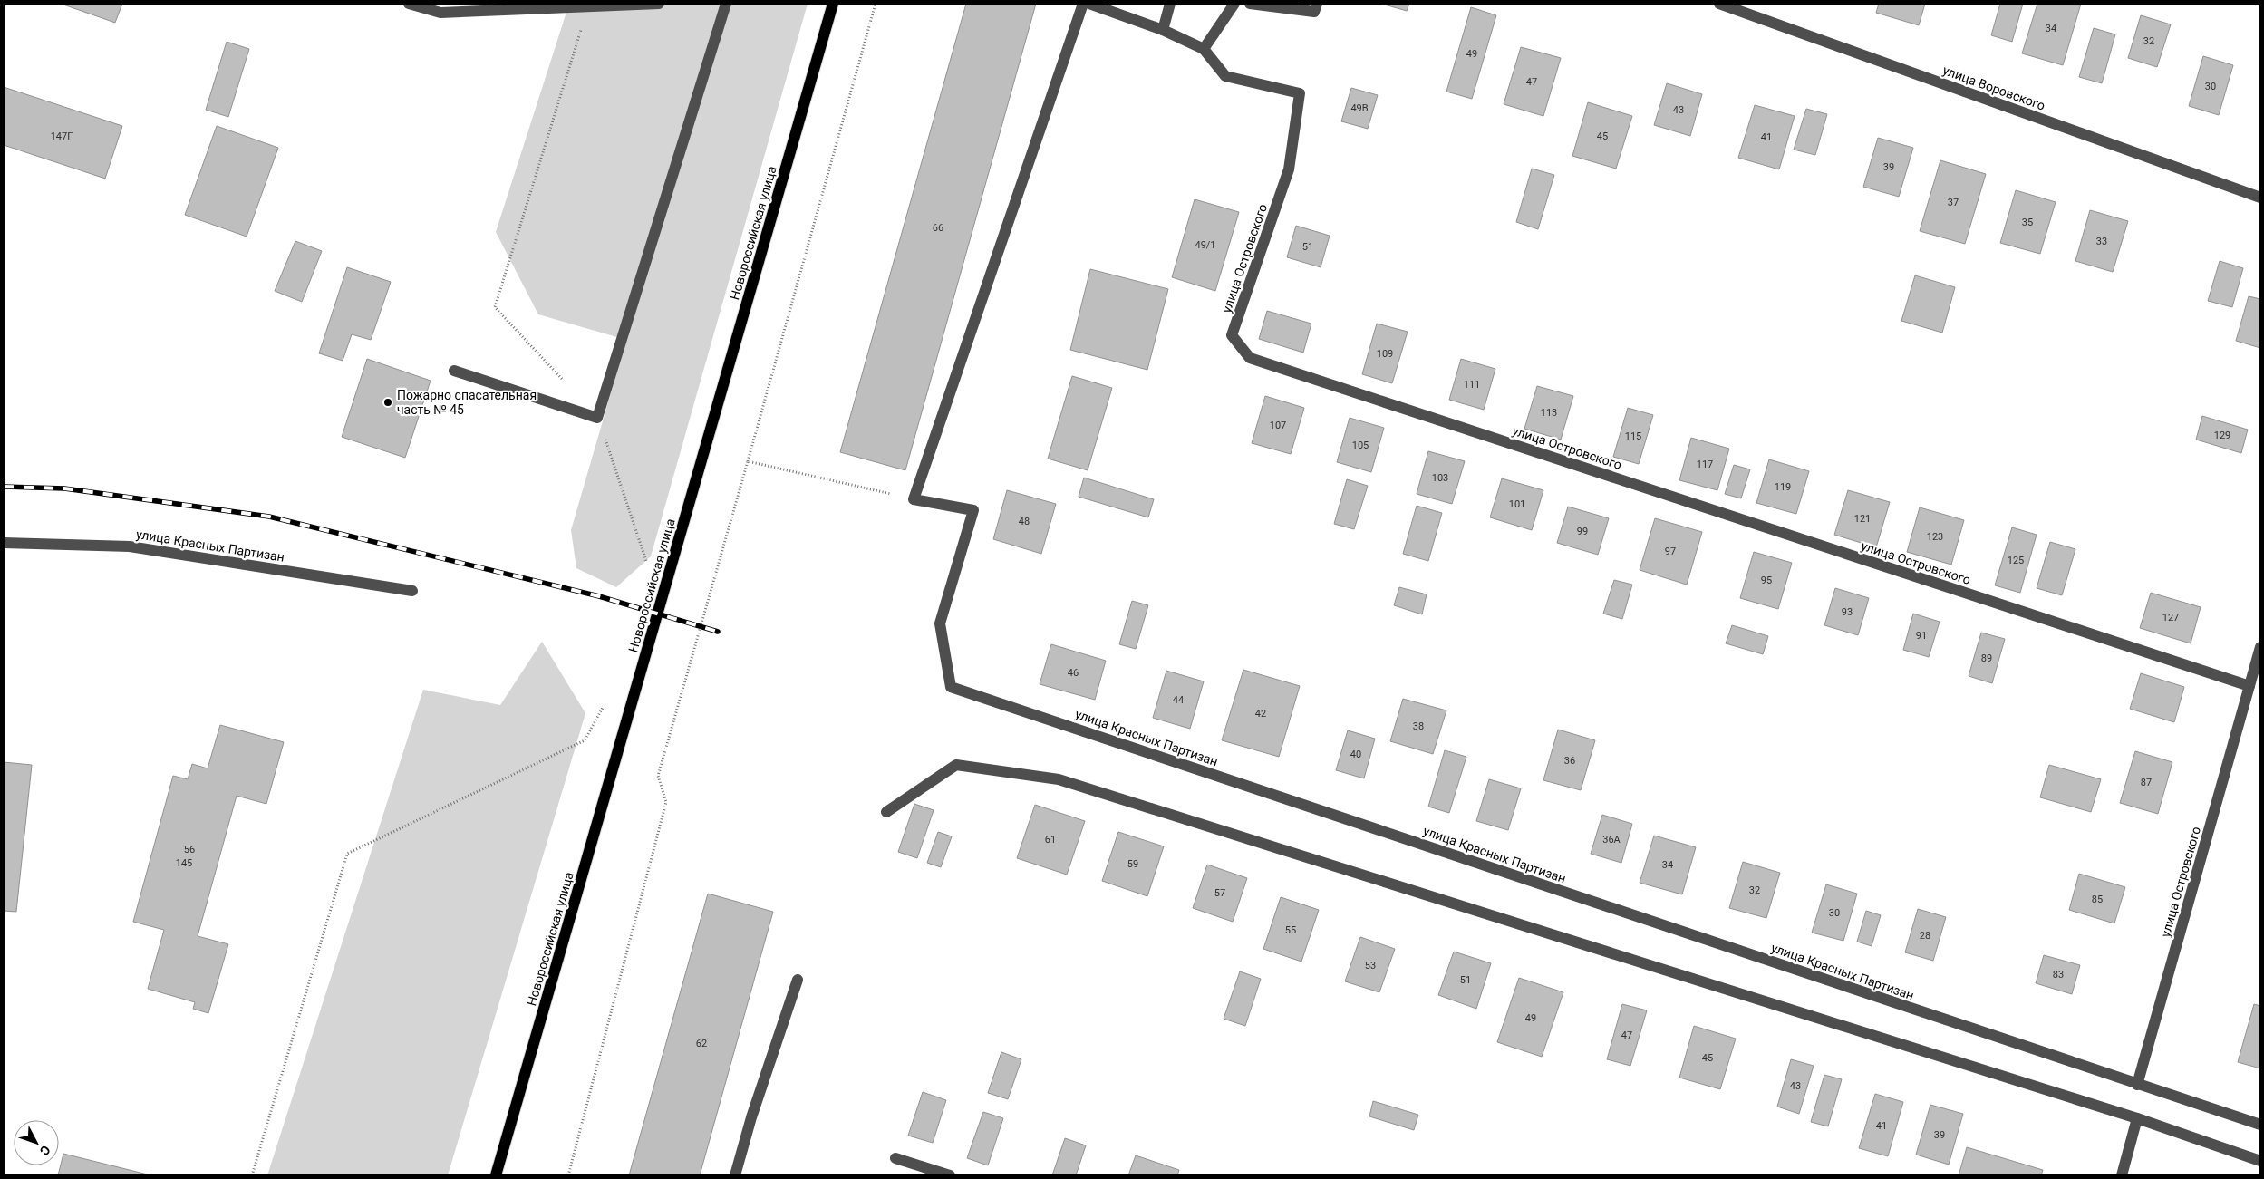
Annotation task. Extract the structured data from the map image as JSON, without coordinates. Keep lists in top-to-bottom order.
{
  "streets": {
    "main road": ["Новороссийская улица"],
    "street": ["улица Воровского", "улица Островского", "улица Красных Партизан"]
  },
  "crossings": [
    ["улица Островского", "улица Красных Партизан"]
  ],
  "places": ["Пожарно спасательная часть № 45"],
  "house_numbers": [
    "34",
    "32",
    "49",
    "47",
    "30",
    "49В",
    "43",
    "147Г",
    "45",
    "41",
    "39",
    "37",
    "35",
    "66",
    "33",
    "49/1",
    "51",
    "109",
    "111",
    "113",
    "107",
    "129",
    "115",
    "105",
    "117",
    "103",
    "119",
    "101",
    "121",
    "48",
    "99",
    "123",
    "97",
    "125",
    "95",
    "93",
    "127",
    "91",
    "89",
    "46",
    "44",
    "42",
    "38",
    "40",
    "36",
    "87",
    "61",
    "36А",
    "56",
    "145",
    "59",
    "34",
    "32",
    "57",
    "85",
    "30",
    "55",
    "28",
    "53",
    "83",
    "51",
    "49",
    "47",
    "62",
    "45",
    "43",
    "41",
    "39"
  ],
  "north": "bottom right"
}
